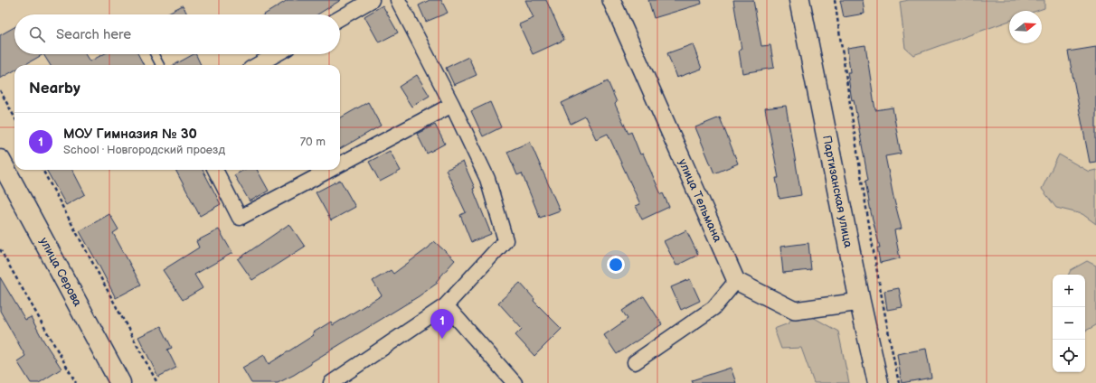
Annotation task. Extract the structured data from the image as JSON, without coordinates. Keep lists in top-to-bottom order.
{
  "streets": {
    "main road": ["Партизанская улица", "улица Серова"],
    "street": ["улица Тельмана"]
  },
  "north": "right",
  "page": {
    "search": "Search here",
    "heading": "Nearby",
    "list": [
      {
        "mark": "1",
        "name": "МОУ Гимназия № 30",
        "note": "School · Новгородский проезд",
        "value": "70 m"
      }
    ],
    "map_buttons": ["+", "−"],
    "pins": "1"
  }
}
